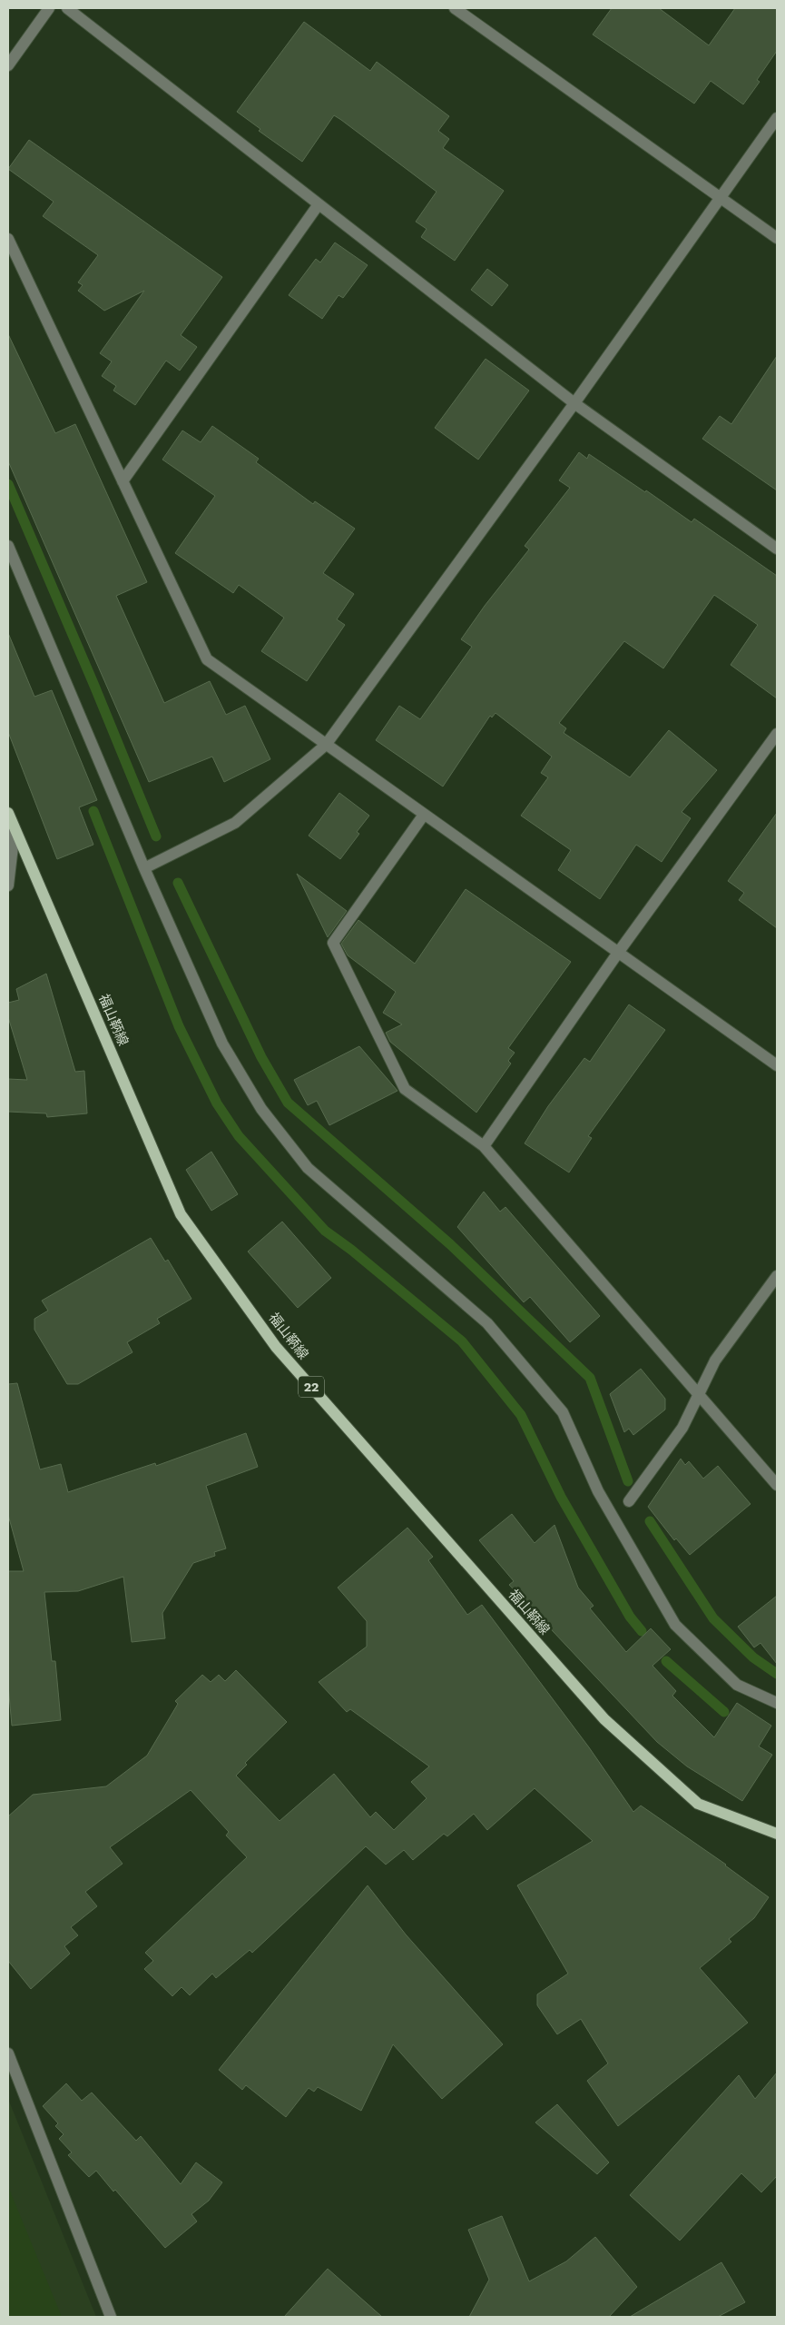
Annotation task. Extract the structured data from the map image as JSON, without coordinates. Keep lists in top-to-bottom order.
{
  "streets": {
    "main road": ["福山鞆線", "22"]
  }
}
